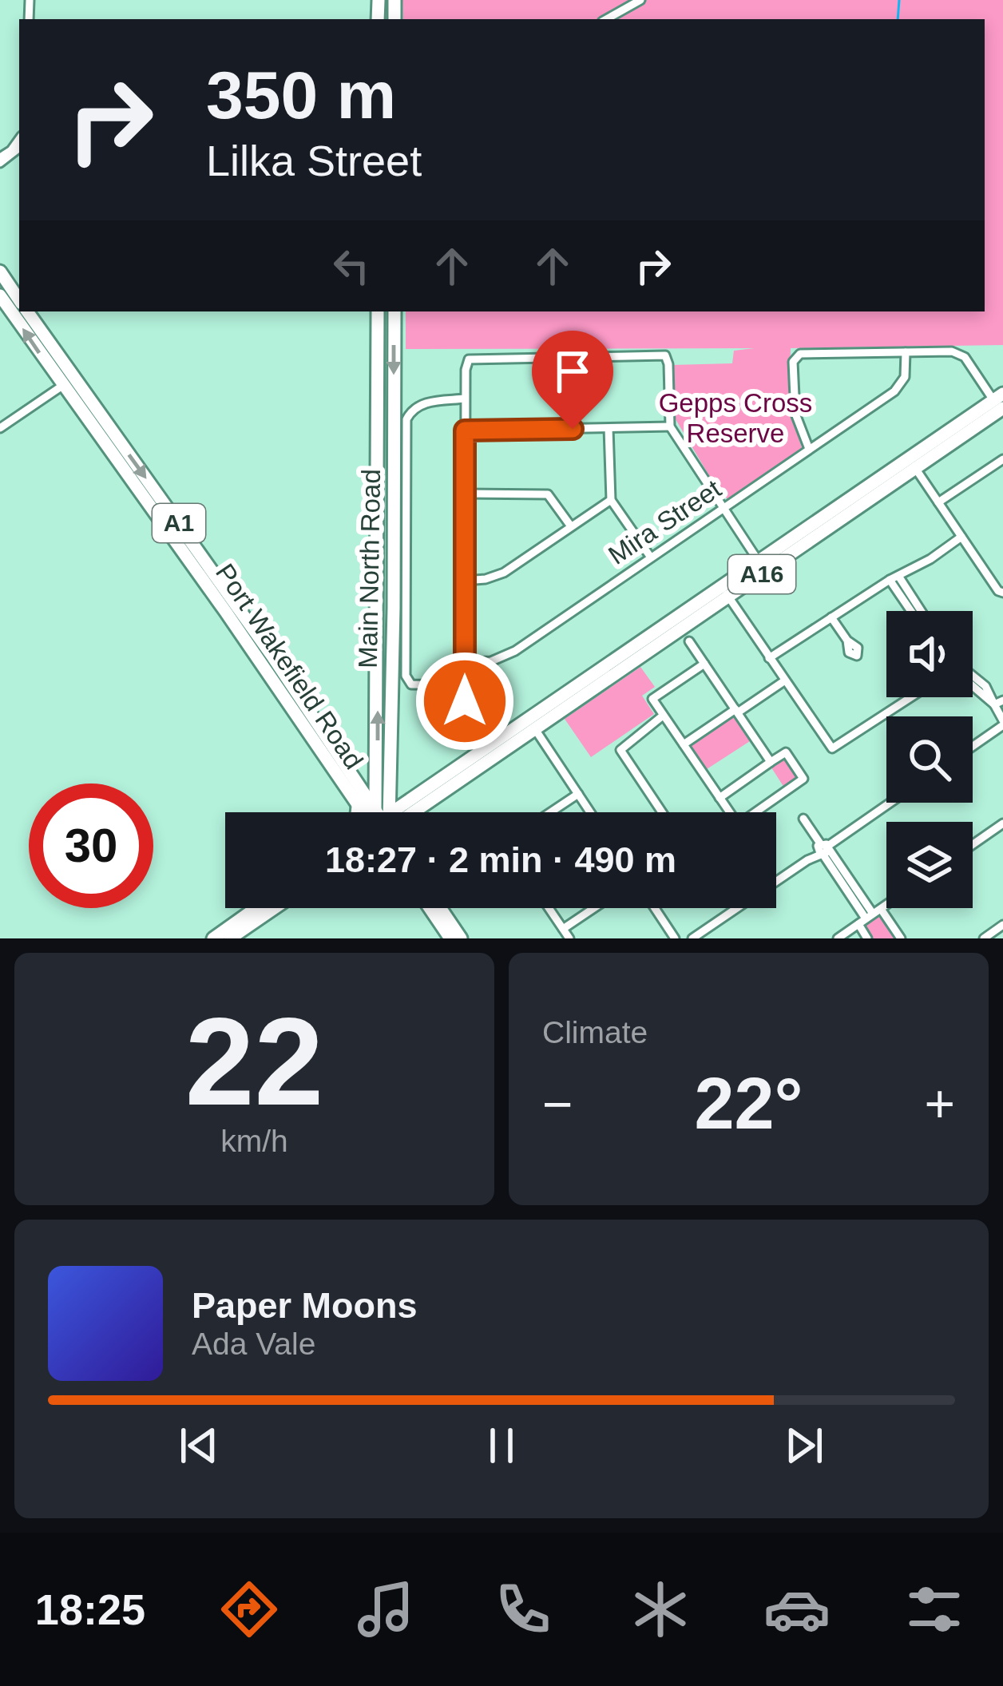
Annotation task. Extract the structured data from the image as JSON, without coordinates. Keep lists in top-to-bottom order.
{
  "streets": {
    "highway": [
      "A1",
      "Main North Road",
      "A16",
      "Port Wakefield Road"
    ],
    "street": ["Mira Street"]
  },
  "parks": ["Gepps Cross Reserve"],
  "page": {
    "turn": ["350 m", "Lilka Street"],
    "limit": "30",
    "trip": "18:27 · 2 min · 490 m",
    "tile": [
      ["22", "km/h"],
      "Climate"
    ],
    "heat": ["−", "22°", "+"],
    "song": ["Paper Moons", "Ada Vale"],
    "tabs": "18:25"
  }
}
